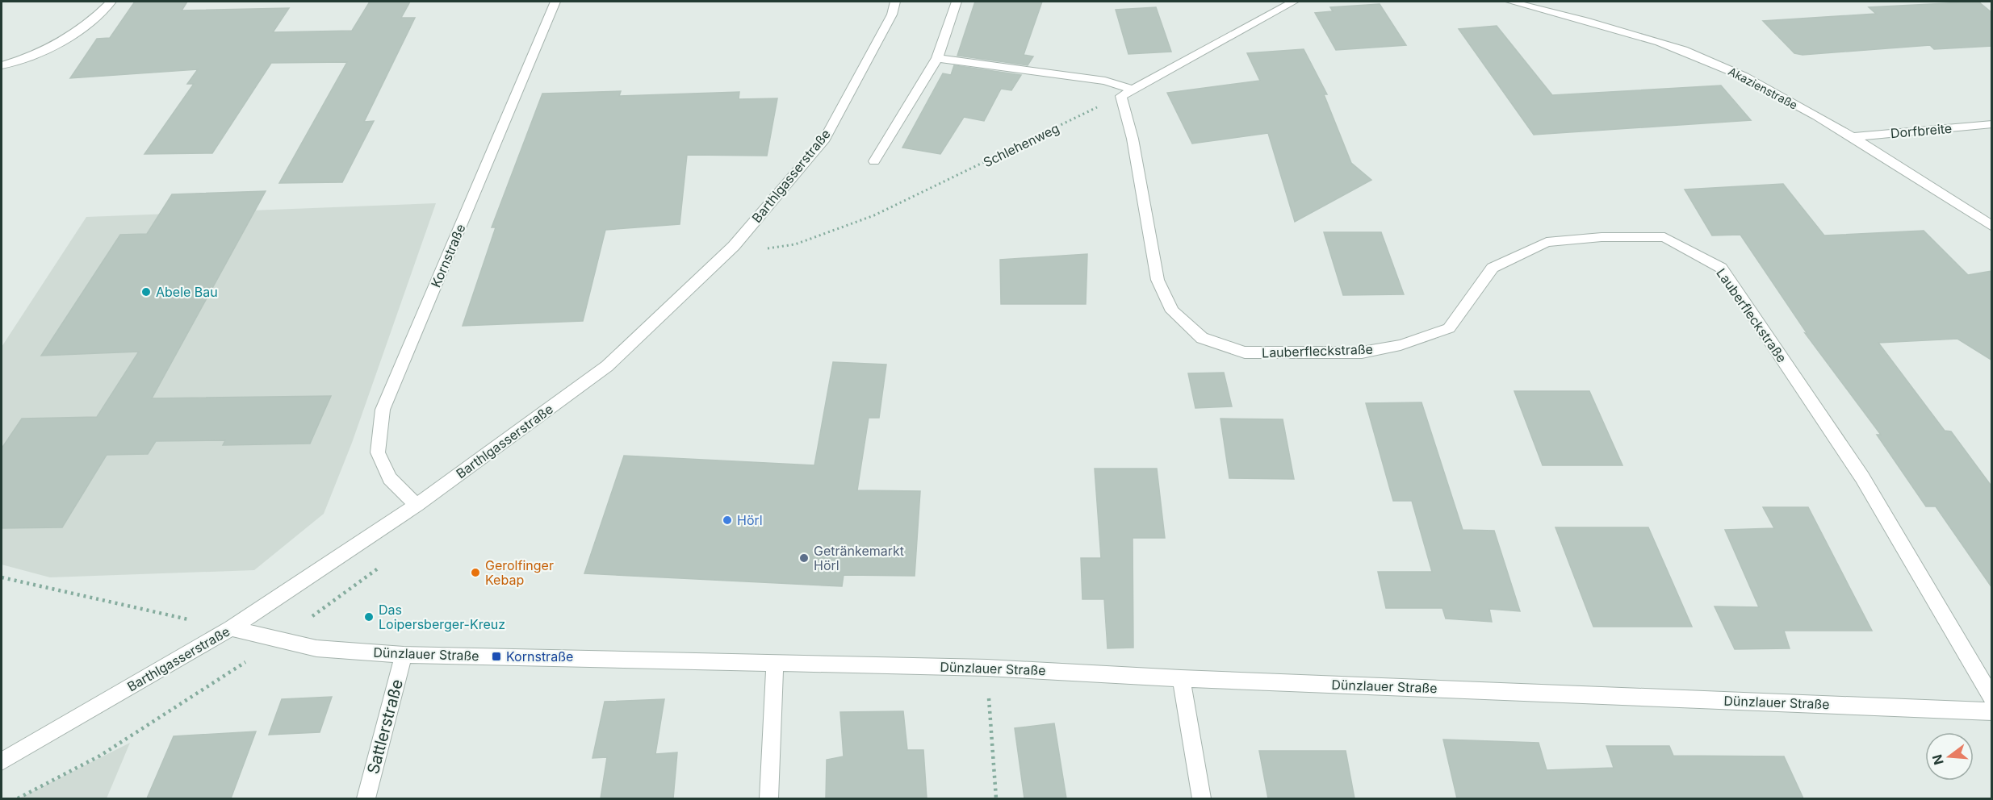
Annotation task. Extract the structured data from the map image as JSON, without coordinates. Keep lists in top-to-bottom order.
{
  "streets": {
    "street": [
      "Akazienstraße",
      "Dorfbreite",
      "Barthlgasserstraße",
      "Kornstraße",
      "Lauberfleckstraße",
      "Dünzlauer Straße",
      "Sattlerstraße"
    ],
    "path": ["Schlehenweg"]
  },
  "crossings": [
    ["Akazienstraße", "Dorfbreite"],
    ["Schlehenweg", "Barthlgasserstraße"],
    ["Schlehenweg", "Lauberfleckstraße"],
    ["Barthlgasserstraße", "Kornstraße"],
    ["Barthlgasserstraße", "Dünzlauer Straße"],
    ["Dünzlauer Straße", "Sattlerstraße"]
  ],
  "places": {
    "other": [
      "Abele Bau",
      "Hörl",
      "Getränkemarkt Hörl",
      "Gerolfinger Kebap",
      "Das Loipersberger-Kreuz"
    ],
    "transit": ["Kornstraße"]
  },
  "north": "left"
}
